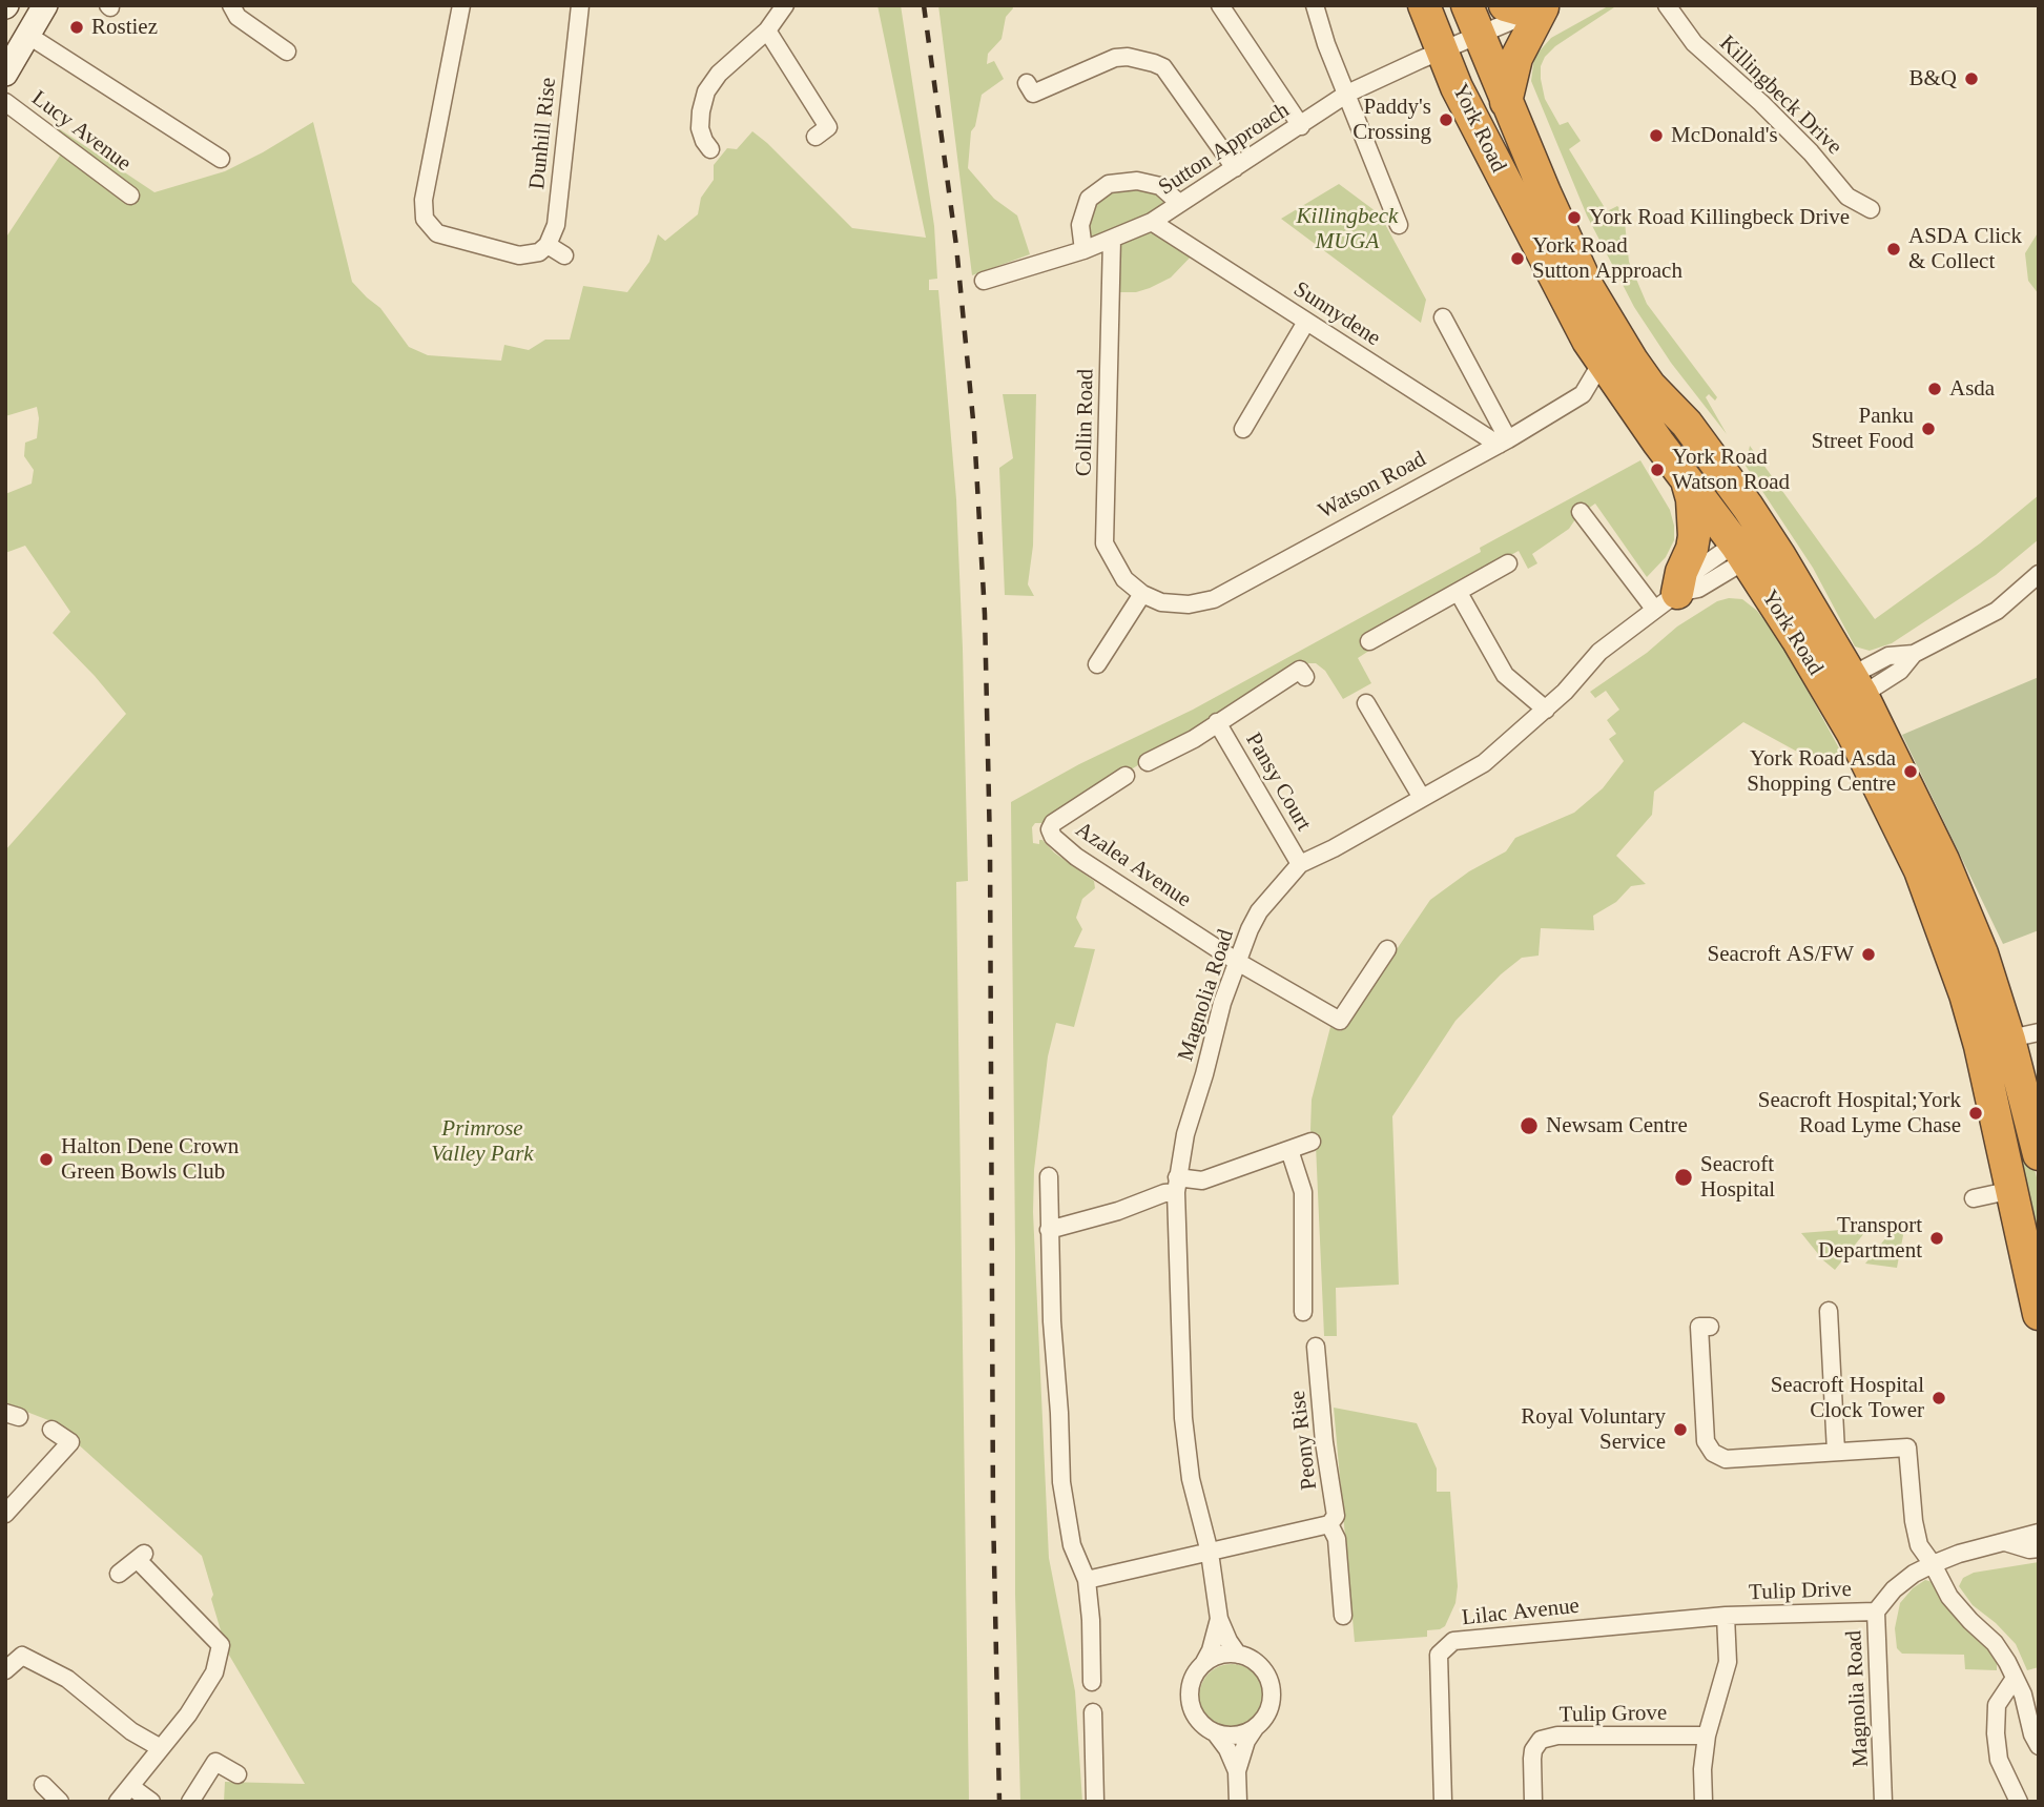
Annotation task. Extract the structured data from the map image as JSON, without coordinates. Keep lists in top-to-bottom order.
{
  "streets": {
    "highway": ["York Road"],
    "street": [
      "Killingbeck Drive",
      "Lucy Avenue",
      "Dunhill Rise",
      "Sutton Approach",
      "Sunnydene",
      "Collin Road",
      "Watson Road",
      "Pansy Court",
      "Azalea Avenue",
      "Magnolia Road",
      "Peony Rise",
      "Tulip Drive",
      "Lilac Avenue",
      "Tulip Grove"
    ]
  },
  "crossings": [
    ["York Road", "Sutton Approach"],
    ["York Road", "Watson Road"],
    ["York Road", "Magnolia Road"],
    ["Sutton Approach", "Sunnydene"],
    ["Sutton Approach", "Collin Road"],
    ["Sunnydene", "Watson Road"],
    ["Collin Road", "Watson Road"],
    ["Pansy Court", "Magnolia Road"],
    ["Azalea Avenue", "Magnolia Road"],
    ["Magnolia Road", "Tulip Drive"],
    ["Tulip Drive", "Lilac Avenue"],
    ["Tulip Drive", "Tulip Grove"]
  ],
  "parks": ["Killingbeck MUGA", "Primrose Valley Park"],
  "places": [
    "Rostiez",
    "B&Q",
    "Paddy's Crossing",
    "McDonald's",
    "York Road Killingbeck Drive",
    "ASDA Click & Collect",
    "York Road Sutton Approach",
    "Asda",
    "Panku Street Food",
    "York Road Watson Road",
    "York Road Asda Shopping Centre",
    "Seacroft AS/FW",
    "Seacroft Hospital;York Road Lyme Chase",
    "Newsam Centre",
    "Halton Dene Crown Green Bowls Club",
    "Seacroft Hospital",
    "Transport Department",
    "Seacroft Hospital Clock Tower",
    "Royal Voluntary Service"
  ]
}
